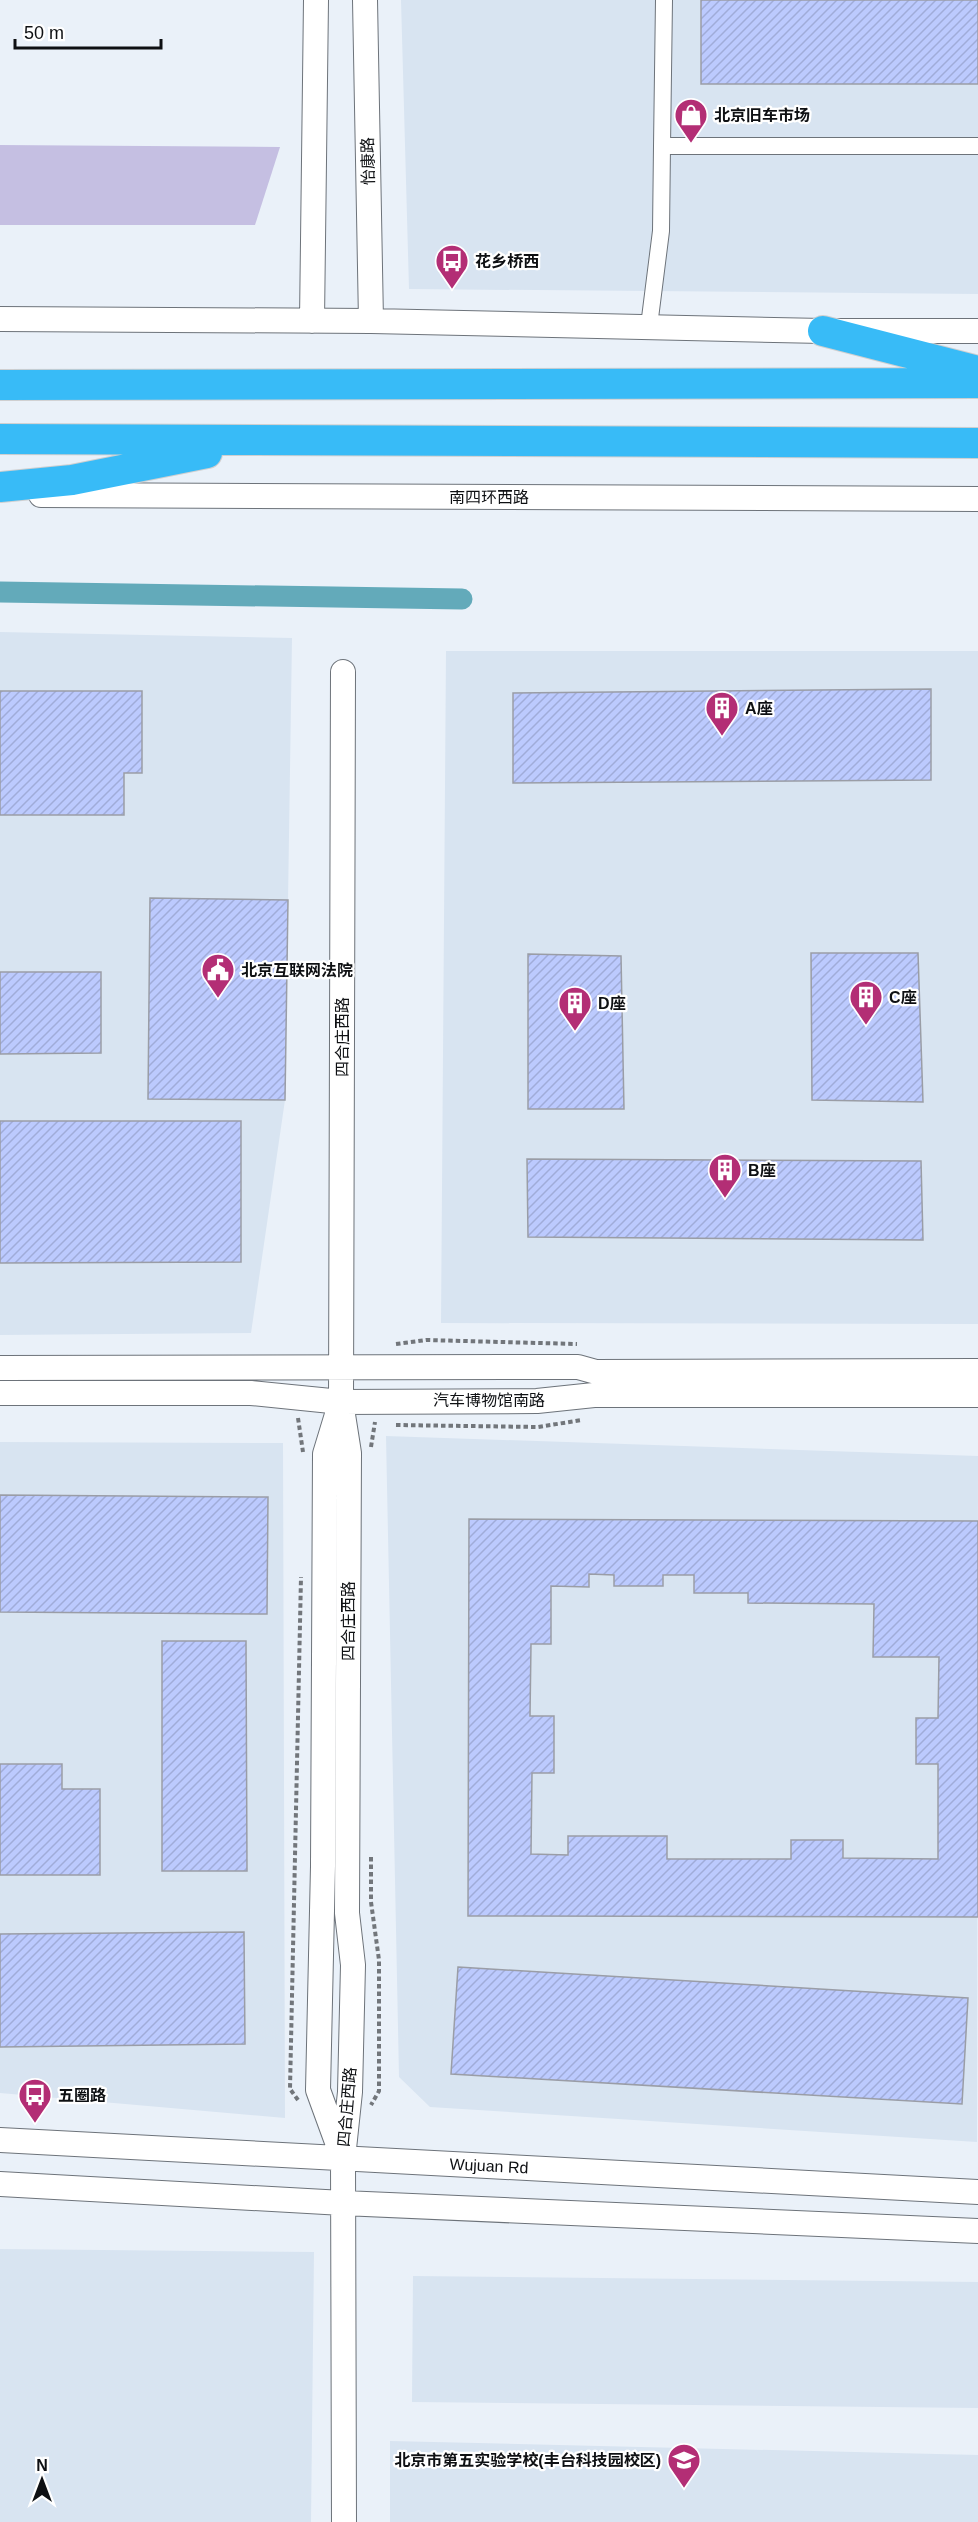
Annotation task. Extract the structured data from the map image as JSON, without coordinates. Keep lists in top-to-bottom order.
{
  "streets": {
    "street": [
      "怡康路",
      "南四环西路",
      "四合庄西路",
      "汽车博物馆南路",
      "Wujuan Rd"
    ]
  },
  "crossings": [
    ["四合庄西路", "汽车博物馆南路"],
    ["四合庄西路", "Wujuan Rd"]
  ],
  "places": {
    "shop": ["北京旧车市场"],
    "bus stop": ["花乡桥西", "五圈路"],
    "building": [
      "A座",
      "C座",
      "D座",
      "B座"
    ],
    "public building": ["北京互联网法院"],
    "school or university": ["北京市第五实验学校(丰台科技园校区)"]
  },
  "scale_bar": "50 m",
  "north": "top"
}
